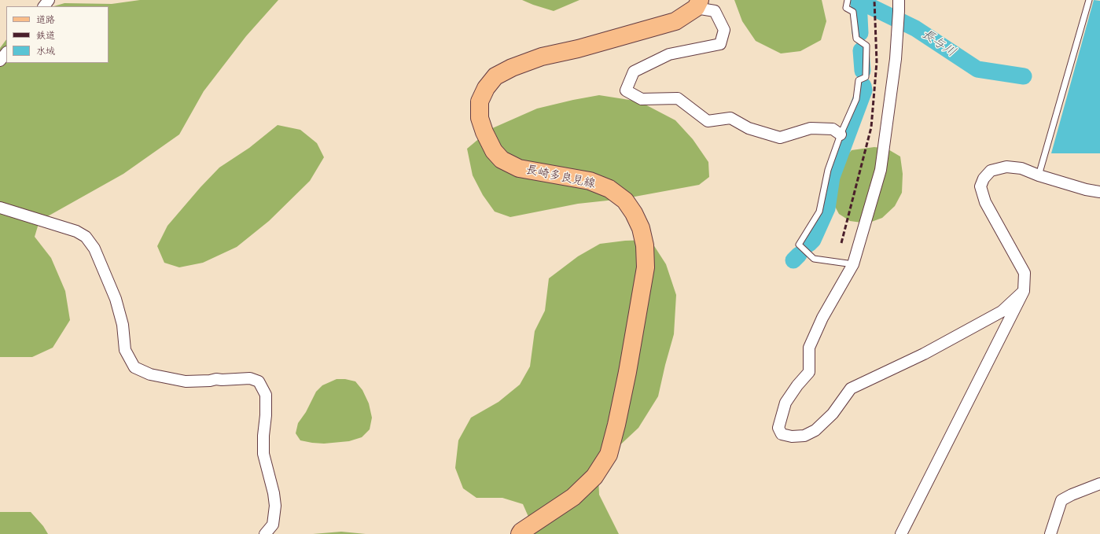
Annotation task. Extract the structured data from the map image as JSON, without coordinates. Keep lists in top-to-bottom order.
{
  "streets": {
    "main road": ["長崎多良見線"]
  },
  "water": ["長与川"],
  "legend": ["道路", "鉄道", "水域"]
}
